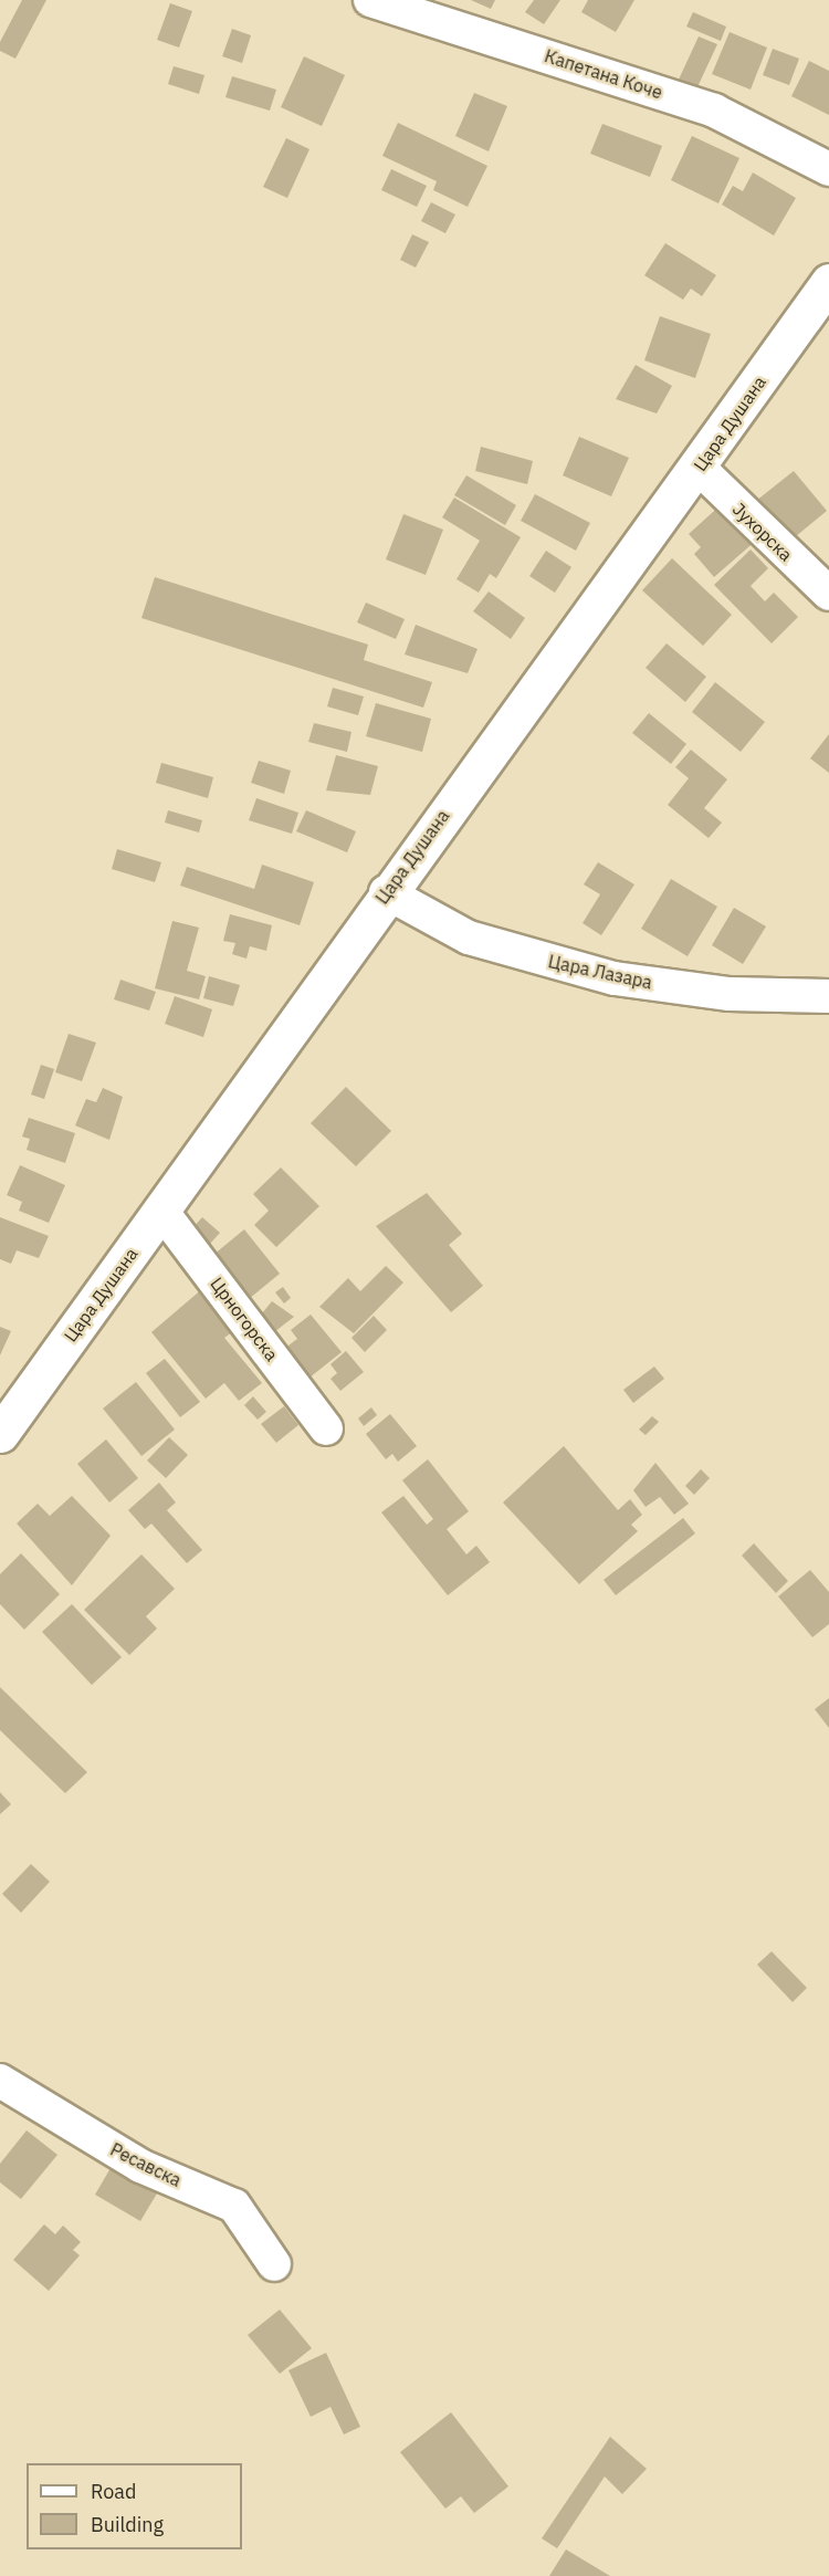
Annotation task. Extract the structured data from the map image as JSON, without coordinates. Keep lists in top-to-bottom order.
{
  "streets": {
    "main road": ["Цара Душана"],
    "street": [
      "Капетана Коче",
      "Јухорска",
      "Цара Лазара",
      "Црногорска",
      "Ресавска"
    ]
  },
  "crossings": [
    ["Цара Душана", "Јухорска"],
    ["Цара Душана", "Цара Лазара"],
    ["Цара Душана", "Црногорска"]
  ],
  "legend": ["Road", "Building"]
}
